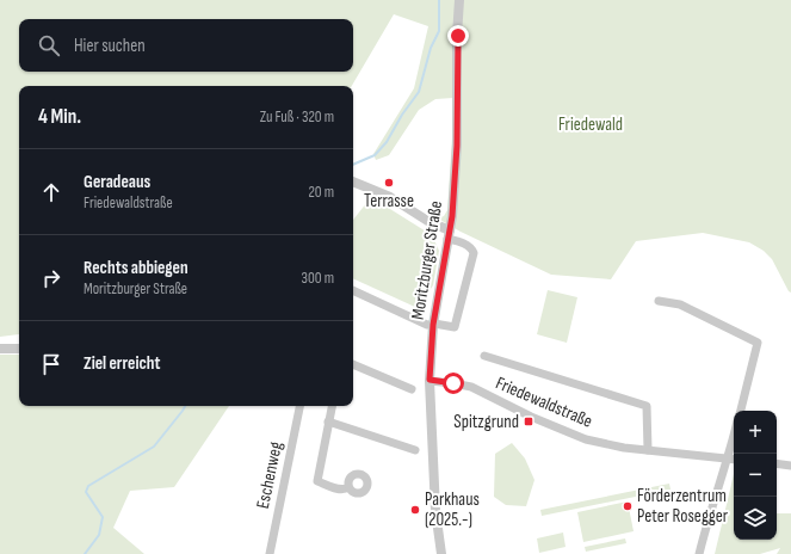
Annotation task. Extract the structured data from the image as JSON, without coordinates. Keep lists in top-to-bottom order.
{
  "streets": {
    "street": ["Moritzburger Straße", "Friedewaldstraße", "Eschenweg"]
  },
  "crossings": [
    ["Moritzburger Straße", "Friedewaldstraße"]
  ],
  "parks": ["Friedewald"],
  "places": {
    "other": ["Terrasse", "Förderzentrum Peter Rosegger", "Parkhaus (2025.-)"],
    "transit": ["Spitzgrund"]
  },
  "page": {
    "search": "Hier suchen",
    "heading": ["4 Min.", "Zu Fuß · 320 m"],
    "list": [
      ["Geradeaus", "Friedewaldstraße", "20 m"],
      ["Rechts abbiegen", "Moritzburger Straße", "300 m"],
      "Ziel erreicht"
    ],
    "map_buttons": ["+", "−"]
  }
}
